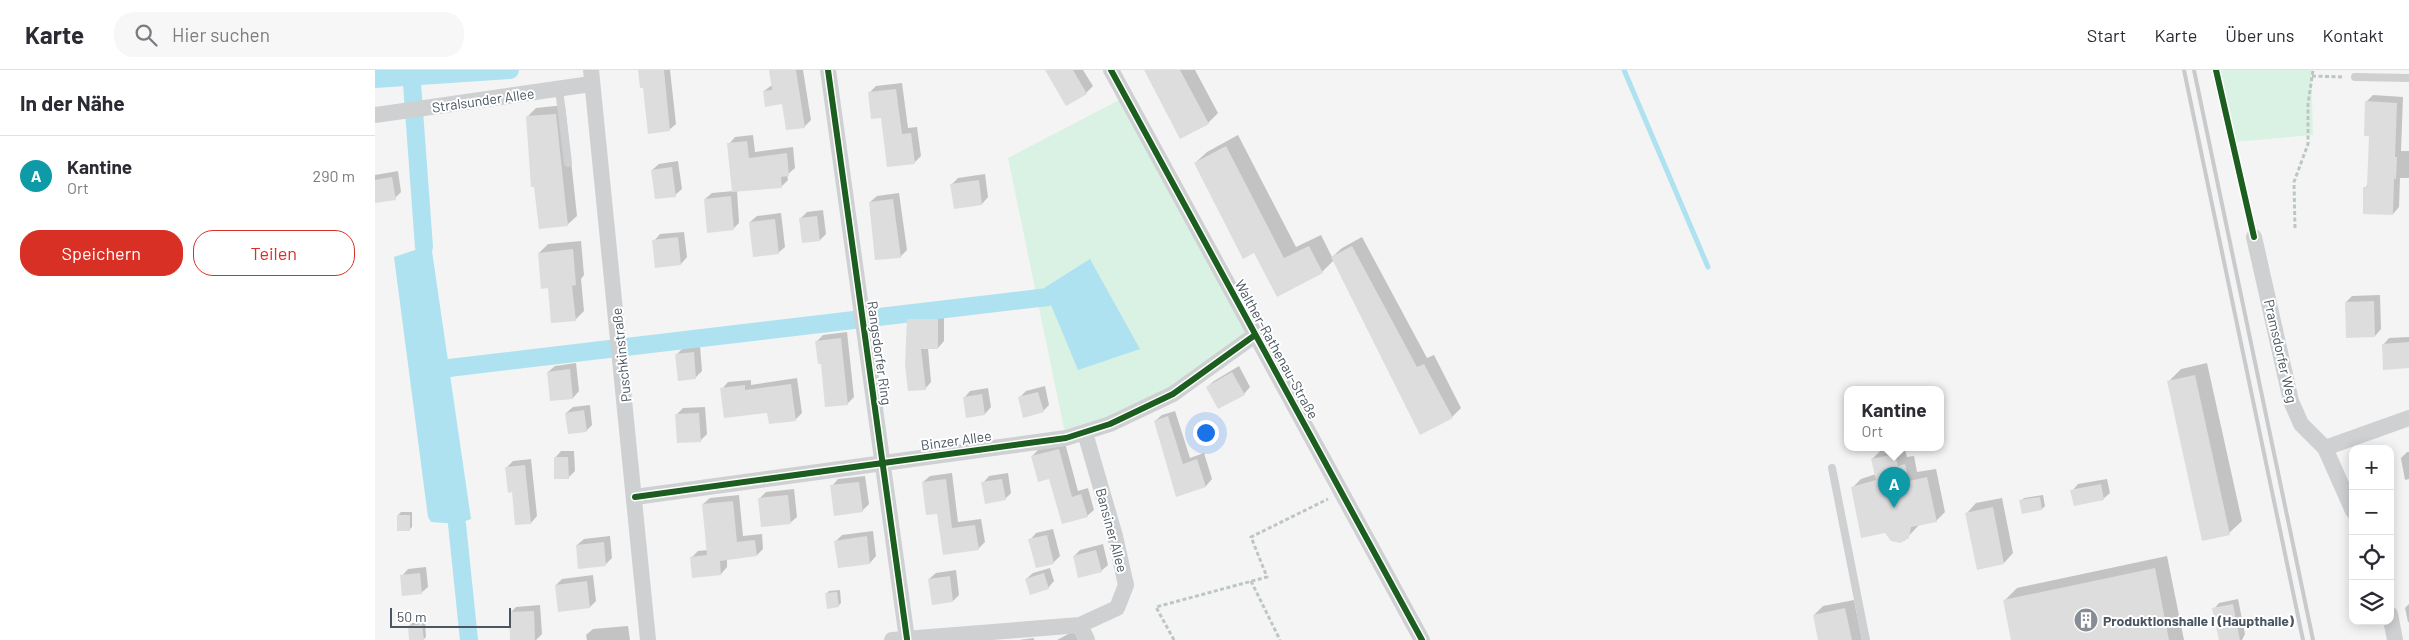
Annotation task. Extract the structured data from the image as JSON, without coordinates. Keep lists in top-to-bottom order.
{
  "streets": {
    "street": [
      "Stralsunder Allee",
      "Walther-Rathenau-Straße",
      "Pramsdorfer Weg",
      "Rangsdorfer Ring",
      "Puschkinstraße",
      "Binzer Allee",
      "Bansiner Allee"
    ]
  },
  "crossings": [
    ["Stralsunder Allee", "Puschkinstraße"],
    ["Walther-Rathenau-Straße", "Binzer Allee"],
    ["Rangsdorfer Ring", "Binzer Allee"],
    ["Rangsdorfer Ring", "Bansiner Allee"],
    ["Puschkinstraße", "Binzer Allee"],
    ["Binzer Allee", "Bansiner Allee"]
  ],
  "places": {
    "building": ["Produktionshalle I (Haupthalle)"]
  },
  "scale_bar": "50 m",
  "page": {
    "header": "Karte",
    "search": "Hier suchen",
    "nav": [
      "Start",
      "Karte",
      "Über uns",
      "Kontakt"
    ],
    "heading": "In der Nähe",
    "list": [
      {
        "mark": "A",
        "name": "Kantine",
        "note": "Ort",
        "value": "290 m"
      }
    ],
    "buttons": ["Speichern", "Teilen"],
    "popup": ["Kantine", "Ort"],
    "map_buttons": ["+", "−"],
    "pins": "A",
    "scale": "50 m"
  }
}
